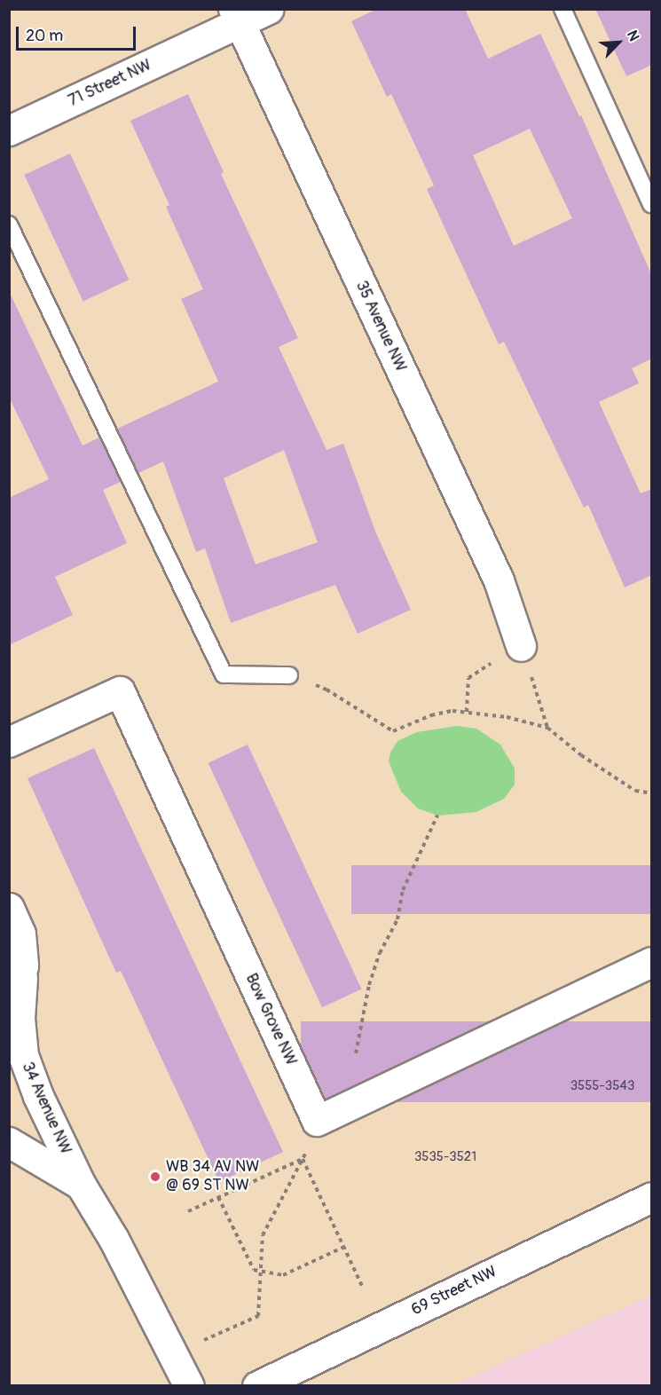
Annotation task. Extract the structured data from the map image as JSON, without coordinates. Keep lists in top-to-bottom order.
{
  "streets": {
    "street": [
      "71 Street NW",
      "35 Avenue NW",
      "Bow Grove NW",
      "34 Avenue NW",
      "69 Street NW"
    ]
  },
  "crossings": [
    ["71 Street NW", "35 Avenue NW"]
  ],
  "places": ["WB 34 AV NW @ 69 ST NW"],
  "house_numbers": ["3555-3543", "3535-3521"],
  "scale_bar": "20 m",
  "north": "top right"
}
